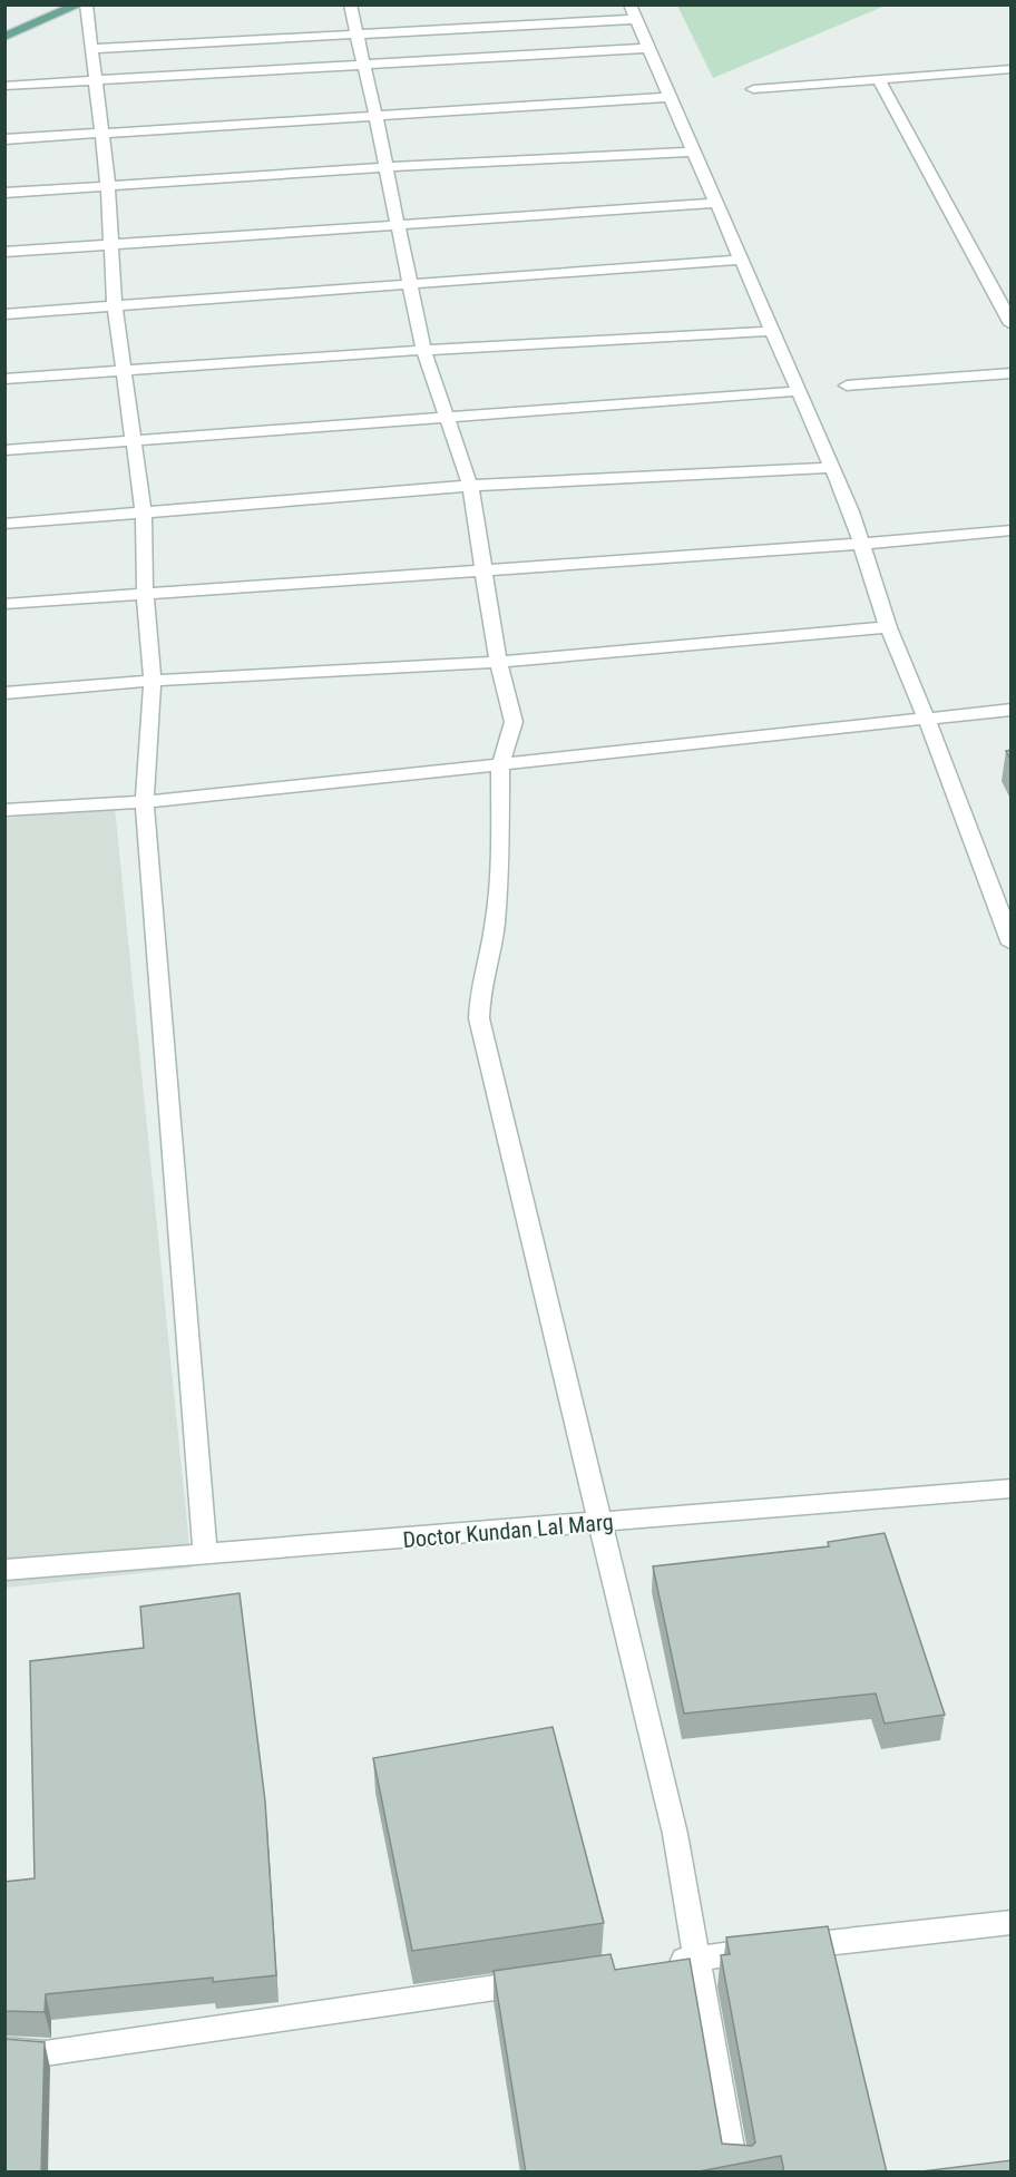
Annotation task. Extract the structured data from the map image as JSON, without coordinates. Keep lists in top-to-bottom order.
{
  "streets": {
    "street": ["Doctor Kundan Lal Marg"]
  }
}
